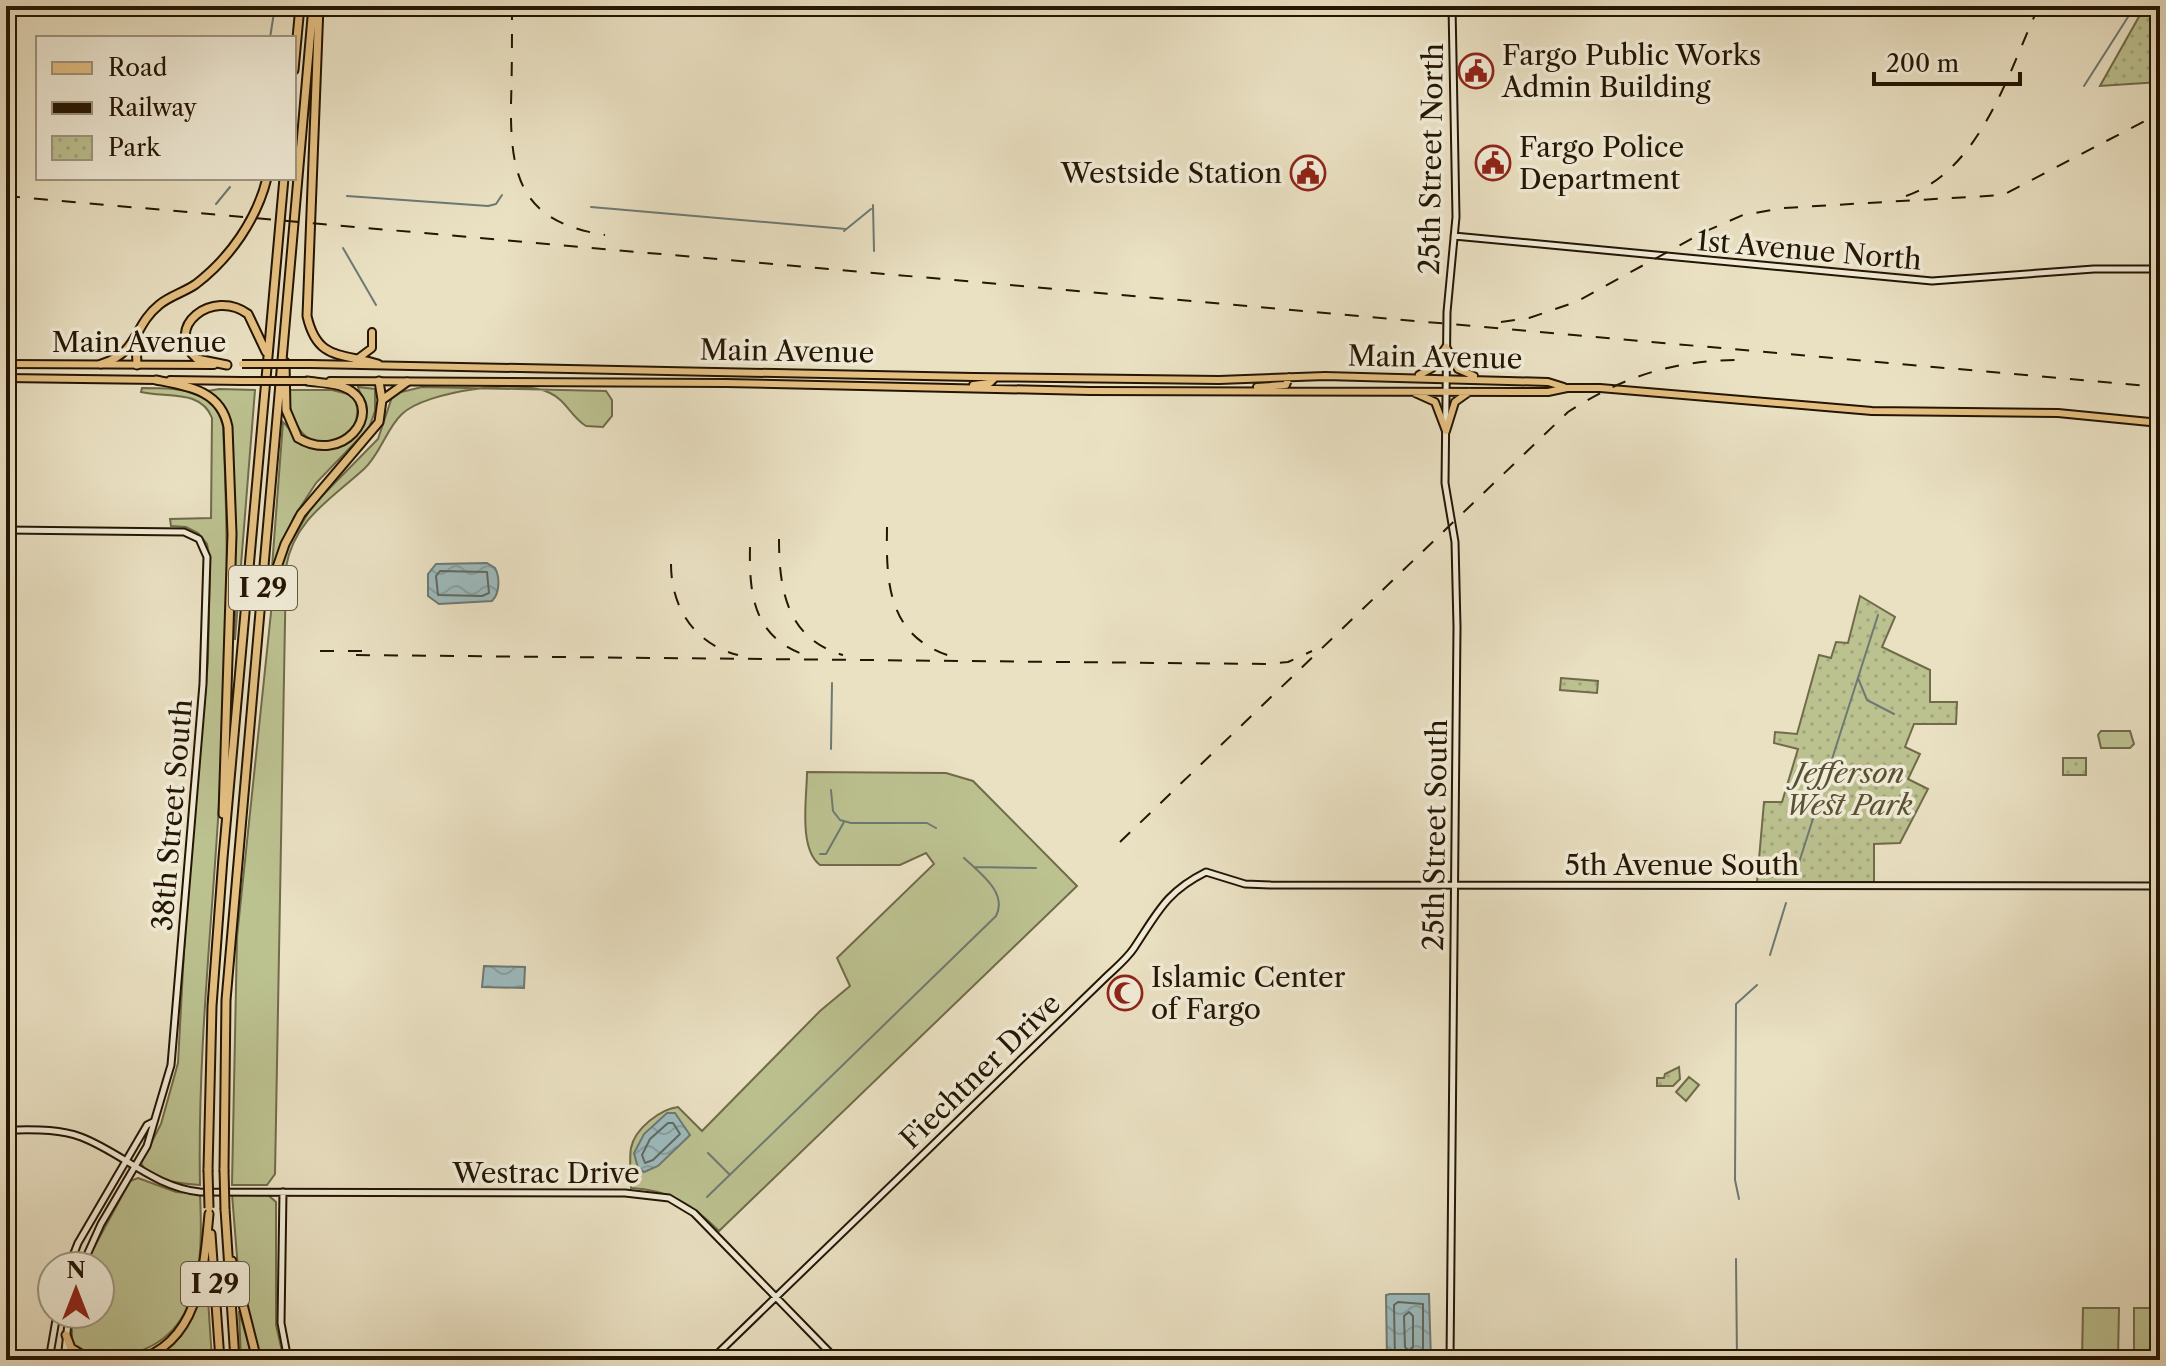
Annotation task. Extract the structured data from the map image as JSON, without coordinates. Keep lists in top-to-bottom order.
{
  "streets": {
    "highway": ["I 29"],
    "main road": ["Main Avenue"],
    "street": [
      "25th Street North",
      "1st Avenue North",
      "38th Street South",
      "25th Street South",
      "5th Avenue South",
      "Fiechtner Drive",
      "Westrac Drive"
    ]
  },
  "crossings": [
    ["25th Street North", "1st Avenue North"],
    ["25th Street North", "25th Street South"],
    ["Main Avenue", "25th Street South"],
    ["38th Street South", "Westrac Drive"],
    ["25th Street South", "5th Avenue South"],
    ["5th Avenue South", "Fiechtner Drive"],
    ["Fiechtner Drive", "Westrac Drive"]
  ],
  "parks": ["Jefferson West Park"],
  "places": {
    "public building": ["Fargo Public Works Admin Building", "Fargo Police Department", "Westside Station"],
    "mosque": ["Islamic Center of Fargo"]
  },
  "legend": ["Road", "Railway", "Park"],
  "scale_bar": "200 m",
  "north": "top"
}
